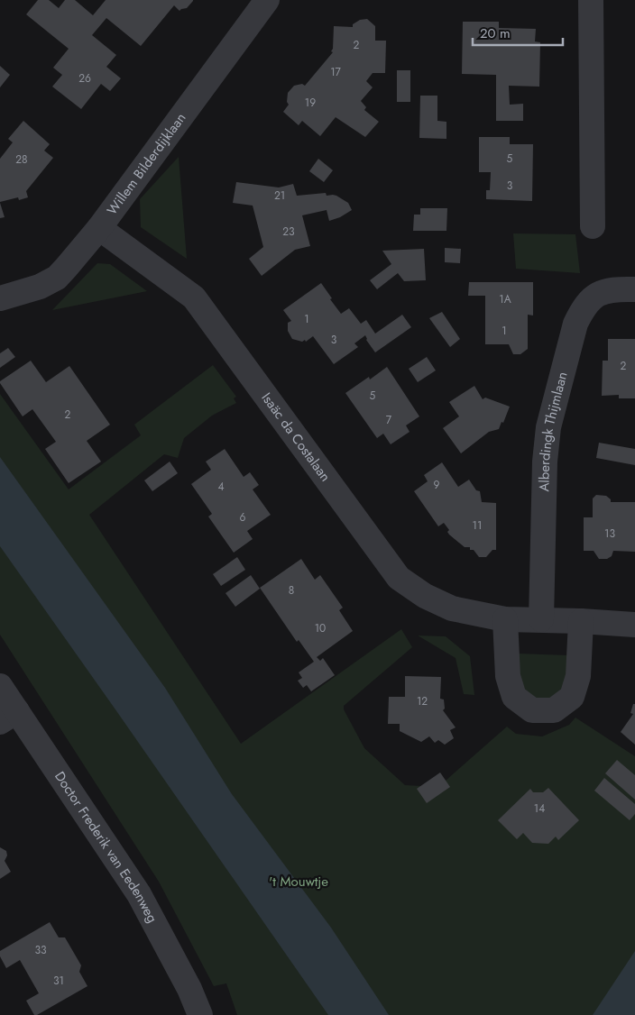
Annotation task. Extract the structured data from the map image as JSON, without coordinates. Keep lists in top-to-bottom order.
{
  "streets": {
    "street": [
      "Willem Bilderdijklaan",
      "Alberdingk Thijmlaan",
      "Isaäc da Costalaan",
      "Doctor Frederik van Eedenweg"
    ]
  },
  "crossings": [
    ["Willem Bilderdijklaan", "Isaäc da Costalaan"],
    ["Alberdingk Thijmlaan", "Isaäc da Costalaan"]
  ],
  "parks": ["'t Mouwtje"],
  "house_numbers": [
    "2",
    "17",
    "26",
    "19",
    "5",
    "28",
    "3",
    "21",
    "23",
    "1A",
    "1",
    "1",
    "3",
    "2",
    "5",
    "2",
    "7",
    "9",
    "4",
    "6",
    "11",
    "13",
    "8",
    "10",
    "12",
    "14",
    "33",
    "31"
  ],
  "scale_bar": "20 m"
}
